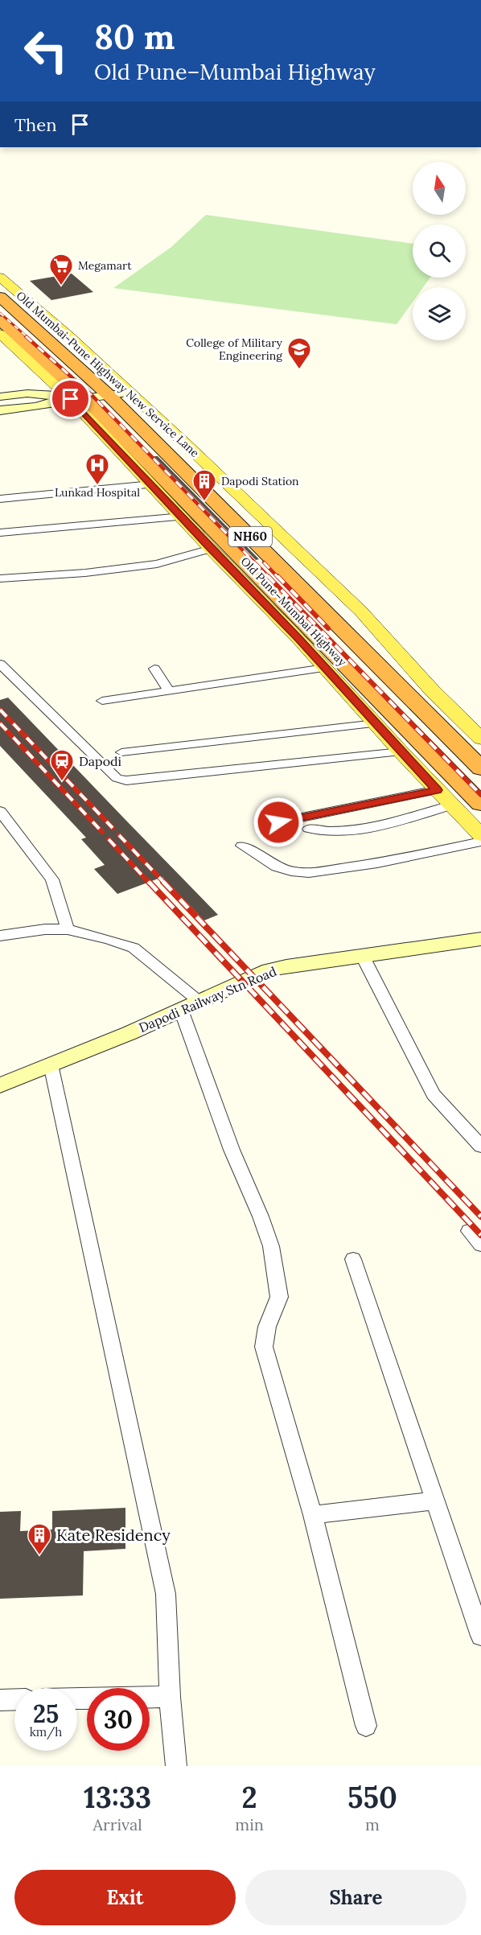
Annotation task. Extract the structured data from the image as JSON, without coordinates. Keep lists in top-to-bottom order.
{
  "streets": {
    "highway": ["NH60", "Old Pune–Mumbai Highway"],
    "main road": ["Old Mumbai-Pune Highway New Service Lane", "Dapodi Railway Stn Road"]
  },
  "crossings": [
    ["Old Mumbai-Pune Highway New Service Lane", "Old Pune–Mumbai Highway"]
  ],
  "places": {
    "supermarket": ["Megamart"],
    "school or university": ["College of Military Engineering"],
    "hospital": ["Lunkad Hospital"],
    "building": ["Dapodi Station", "Kate Residency"],
    "station": ["Dapodi"]
  },
  "north": "top",
  "page": {
    "turn": ["80 m", "Old Pune–Mumbai Highway"],
    "then": "Then",
    "speed": "25 km/h",
    "limit": "30",
    "eta": [
      "13:33",
      "Arrival",
      "2",
      "min",
      "550",
      "m"
    ],
    "buttons": ["Exit", "Share"]
  }
}
